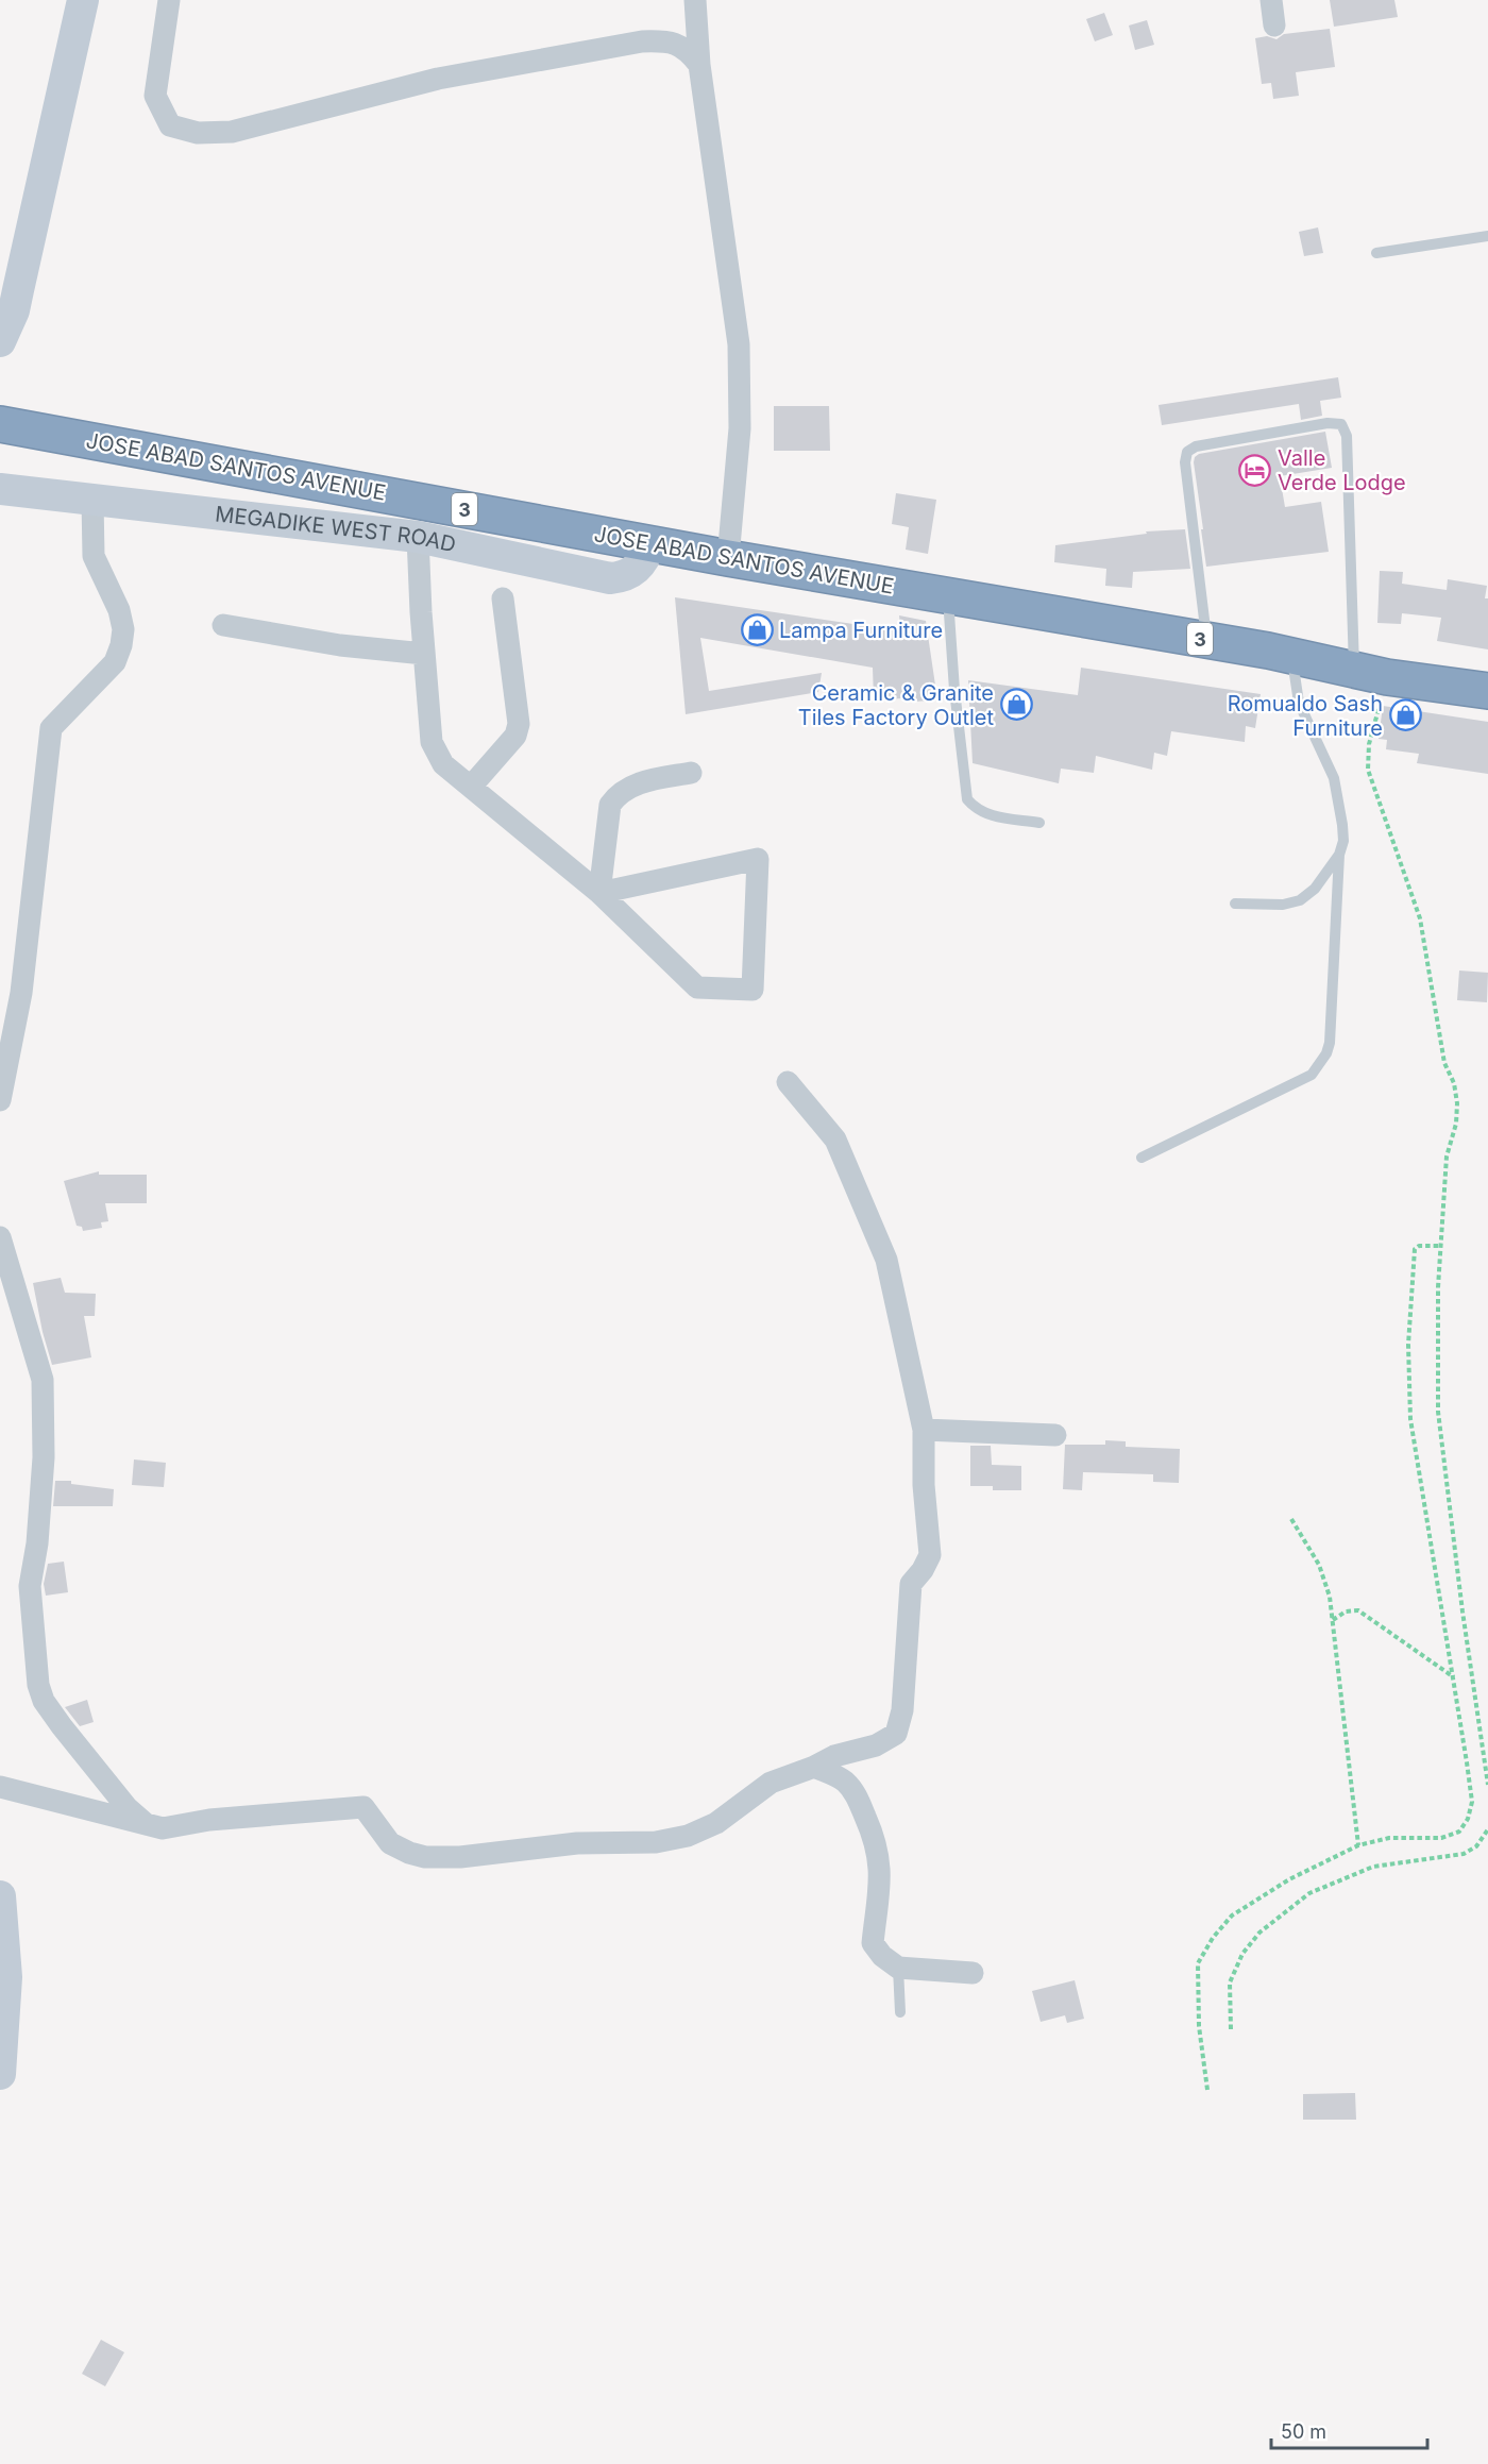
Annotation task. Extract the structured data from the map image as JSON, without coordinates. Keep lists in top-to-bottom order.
{
  "streets": {
    "highway": ["JOSE ABAD SANTOS AVENUE", "3"],
    "street": ["MEGADIKE WEST ROAD"]
  },
  "crossings": [
    ["JOSE ABAD SANTOS AVENUE", "MEGADIKE WEST ROAD"]
  ],
  "places": {
    "hotel": ["Valle Verde Lodge"],
    "shop": ["Lampa Furniture", "Ceramic & Granite Tiles Factory Outlet", "Romualdo Sash Furniture"]
  },
  "scale_bar": "50 m"
}
